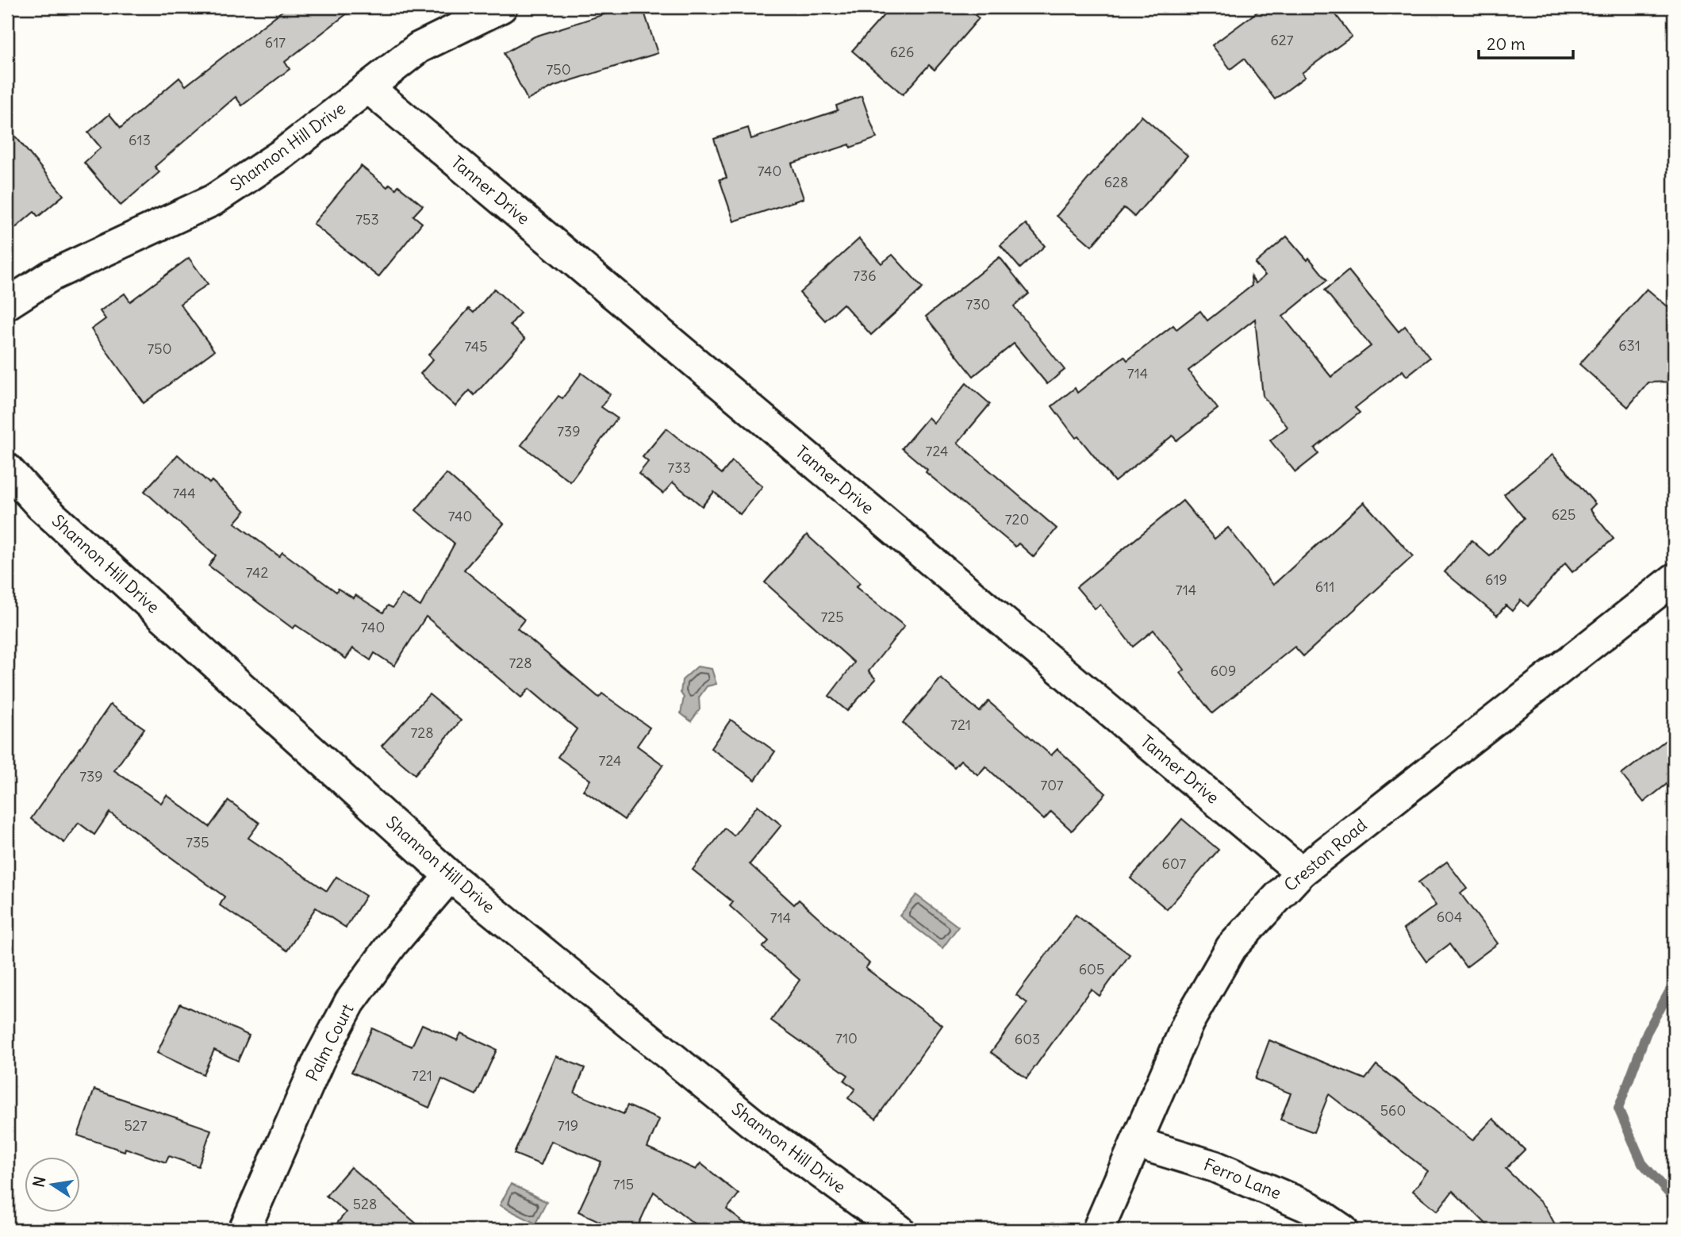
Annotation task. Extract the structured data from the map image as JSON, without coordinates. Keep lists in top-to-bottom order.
{
  "streets": {
    "street": [
      "Shannon Hill Drive",
      "Tanner Drive",
      "Creston Road",
      "Palm Court",
      "Ferro Lane"
    ]
  },
  "crossings": [
    ["Shannon Hill Drive", "Tanner Drive"],
    ["Shannon Hill Drive", "Palm Court"],
    ["Tanner Drive", "Creston Road"],
    ["Creston Road", "Ferro Lane"]
  ],
  "house_numbers": [
    "627",
    "617",
    "626",
    "750",
    "613",
    "740",
    "628",
    "753",
    "736",
    "730",
    "631",
    "745",
    "750",
    "714",
    "739",
    "724",
    "733",
    "744",
    "625",
    "740",
    "720",
    "742",
    "619",
    "611",
    "714",
    "725",
    "740",
    "728",
    "609",
    "721",
    "728",
    "724",
    "739",
    "707",
    "735",
    "607",
    "604",
    "714",
    "605",
    "710",
    "603",
    "721",
    "560",
    "527",
    "719",
    "715",
    "528"
  ],
  "scale_bar": "20 m",
  "north": "left"
}
